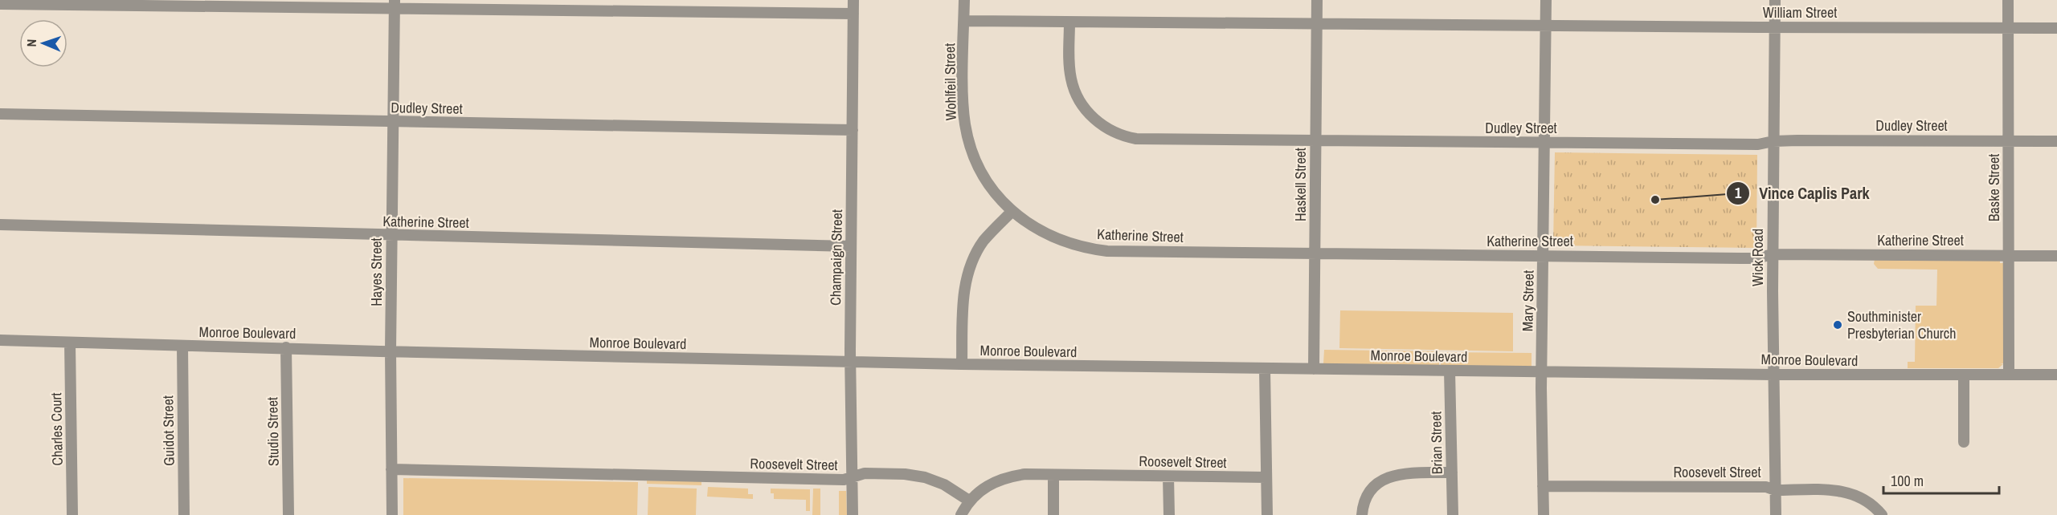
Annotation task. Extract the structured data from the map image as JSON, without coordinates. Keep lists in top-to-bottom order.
{
  "streets": {
    "street": [
      "William Street",
      "Wohlfeil Street",
      "Dudley Street",
      "Haskell Street",
      "Baske Street",
      "Katherine Street",
      "Champaign Street",
      "Wick Road",
      "Hayes Street",
      "Mary Street",
      "Monroe Boulevard",
      "Charles Court",
      "Guidot Street",
      "Studio Street",
      "Brian Street",
      "Roosevelt Street"
    ]
  },
  "crossings": [
    ["William Street", "Wohlfeil Street"],
    ["William Street", "Dudley Street"],
    ["William Street", "Haskell Street"],
    ["William Street", "Baske Street"],
    ["William Street", "Wick Road"],
    ["William Street", "Mary Street"],
    ["Wohlfeil Street", "Katherine Street"],
    ["Dudley Street", "Haskell Street"],
    ["Dudley Street", "Baske Street"],
    ["Dudley Street", "Champaign Street"],
    ["Dudley Street", "Wick Road"],
    ["Dudley Street", "Hayes Street"],
    ["Dudley Street", "Mary Street"],
    ["Haskell Street", "Katherine Street"],
    ["Haskell Street", "Monroe Boulevard"],
    ["Baske Street", "Katherine Street"],
    ["Baske Street", "Monroe Boulevard"],
    ["Katherine Street", "Champaign Street"],
    ["Katherine Street", "Wick Road"],
    ["Katherine Street", "Hayes Street"],
    ["Katherine Street", "Mary Street"],
    ["Champaign Street", "Monroe Boulevard"],
    ["Champaign Street", "Roosevelt Street"],
    ["Wick Road", "Monroe Boulevard"],
    ["Wick Road", "Roosevelt Street"],
    ["Hayes Street", "Monroe Boulevard"],
    ["Hayes Street", "Roosevelt Street"],
    ["Mary Street", "Monroe Boulevard"],
    ["Mary Street", "Roosevelt Street"],
    ["Monroe Boulevard", "Charles Court"],
    ["Monroe Boulevard", "Guidot Street"],
    ["Monroe Boulevard", "Studio Street"],
    ["Monroe Boulevard", "Brian Street"]
  ],
  "places": ["Vince Caplis Park", "Southminister Presbyterian Church"],
  "scale_bar": "100 m",
  "north": "left"
}
